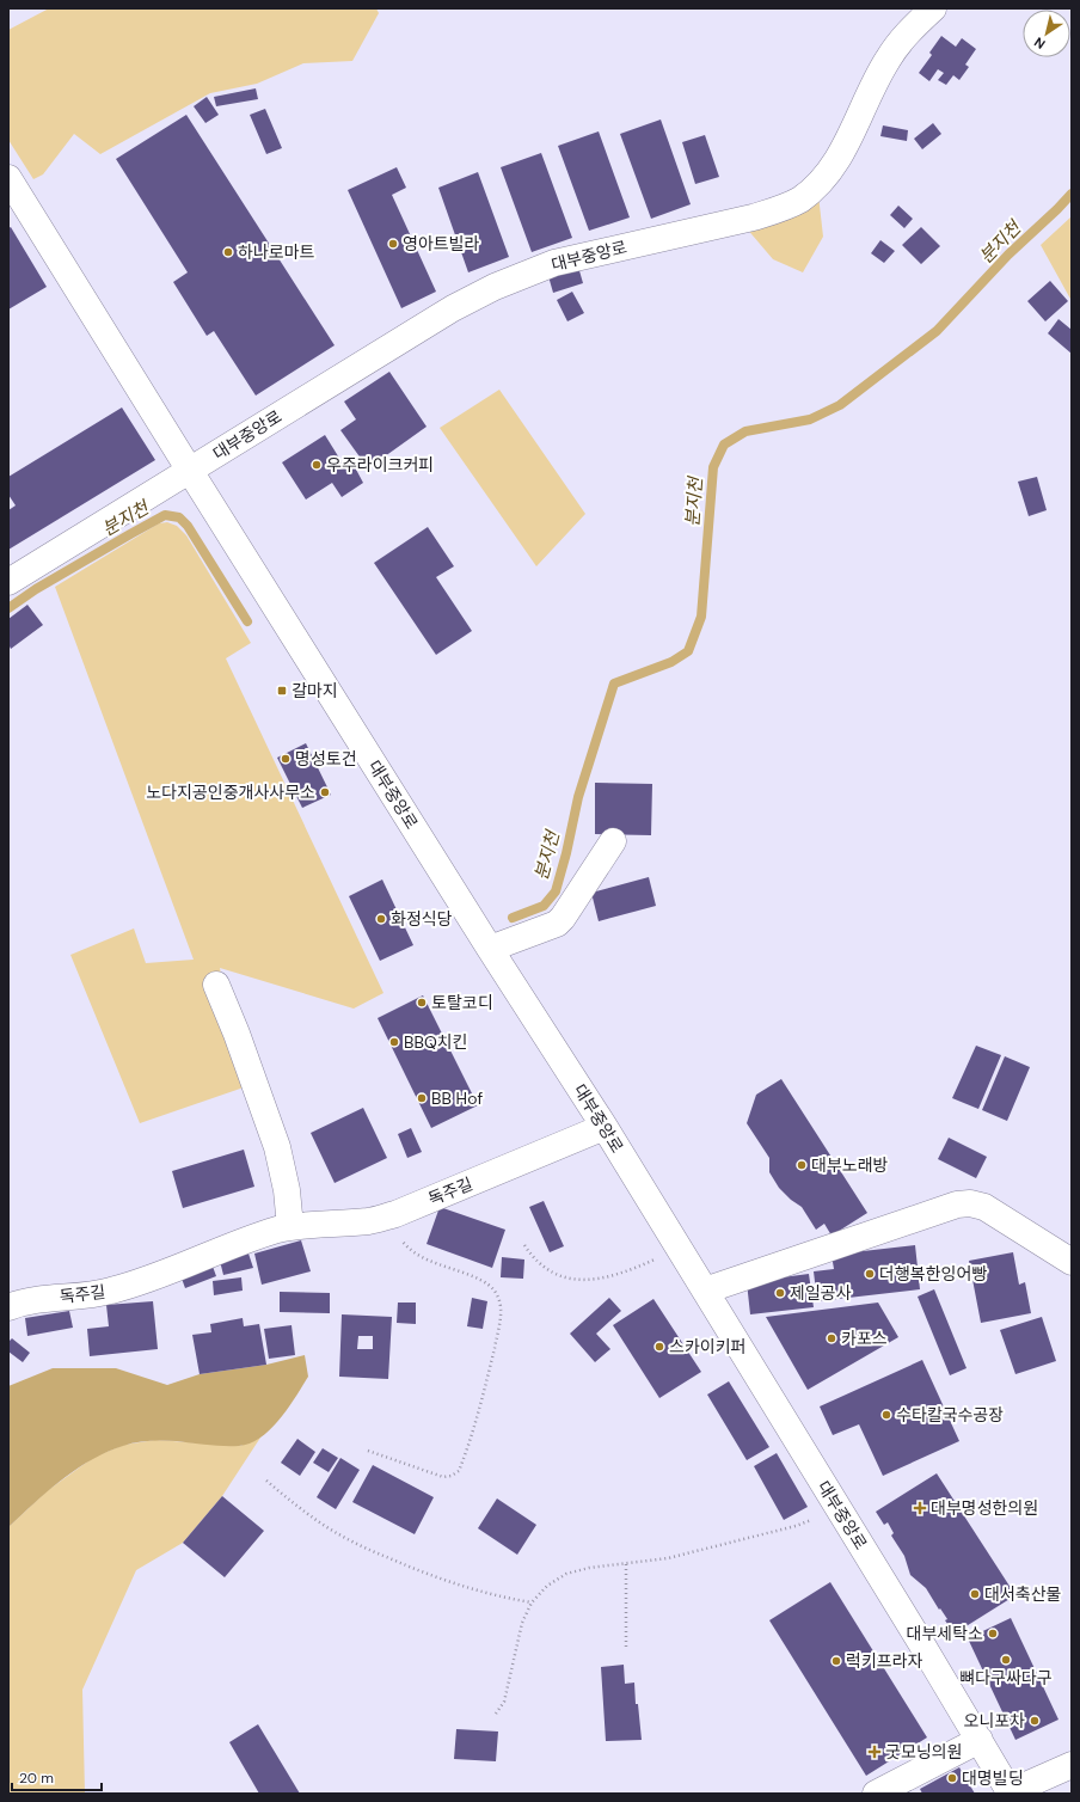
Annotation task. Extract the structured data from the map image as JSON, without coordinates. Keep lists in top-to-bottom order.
{
  "streets": {
    "street": ["대부중앙로", "독주길"]
  },
  "crossings": [
    ["대부중앙로", "독주길"]
  ],
  "water": ["분지천"],
  "places": {
    "other": [
      "영아트빌라",
      "하나로마트",
      "우주라이크커피",
      "명성토건",
      "노다지공인중개사사무소",
      "화정식당",
      "토탈코디",
      "BBQ치킨",
      "BB Hof",
      "대부노래방",
      "더행복한잉어빵",
      "제일공사",
      "카포스",
      "스카이키퍼",
      "수타칼국수공장",
      "대서축산물",
      "대부세탁소",
      "뼈다구싸다구",
      "럭키프라자",
      "오니포차",
      "대명빌딩"
    ],
    "transit": ["갈마지"],
    "health": ["대부명성한의원", "굿모닝의원"]
  },
  "scale_bar": "20 m",
  "north": "bottom left"
}
